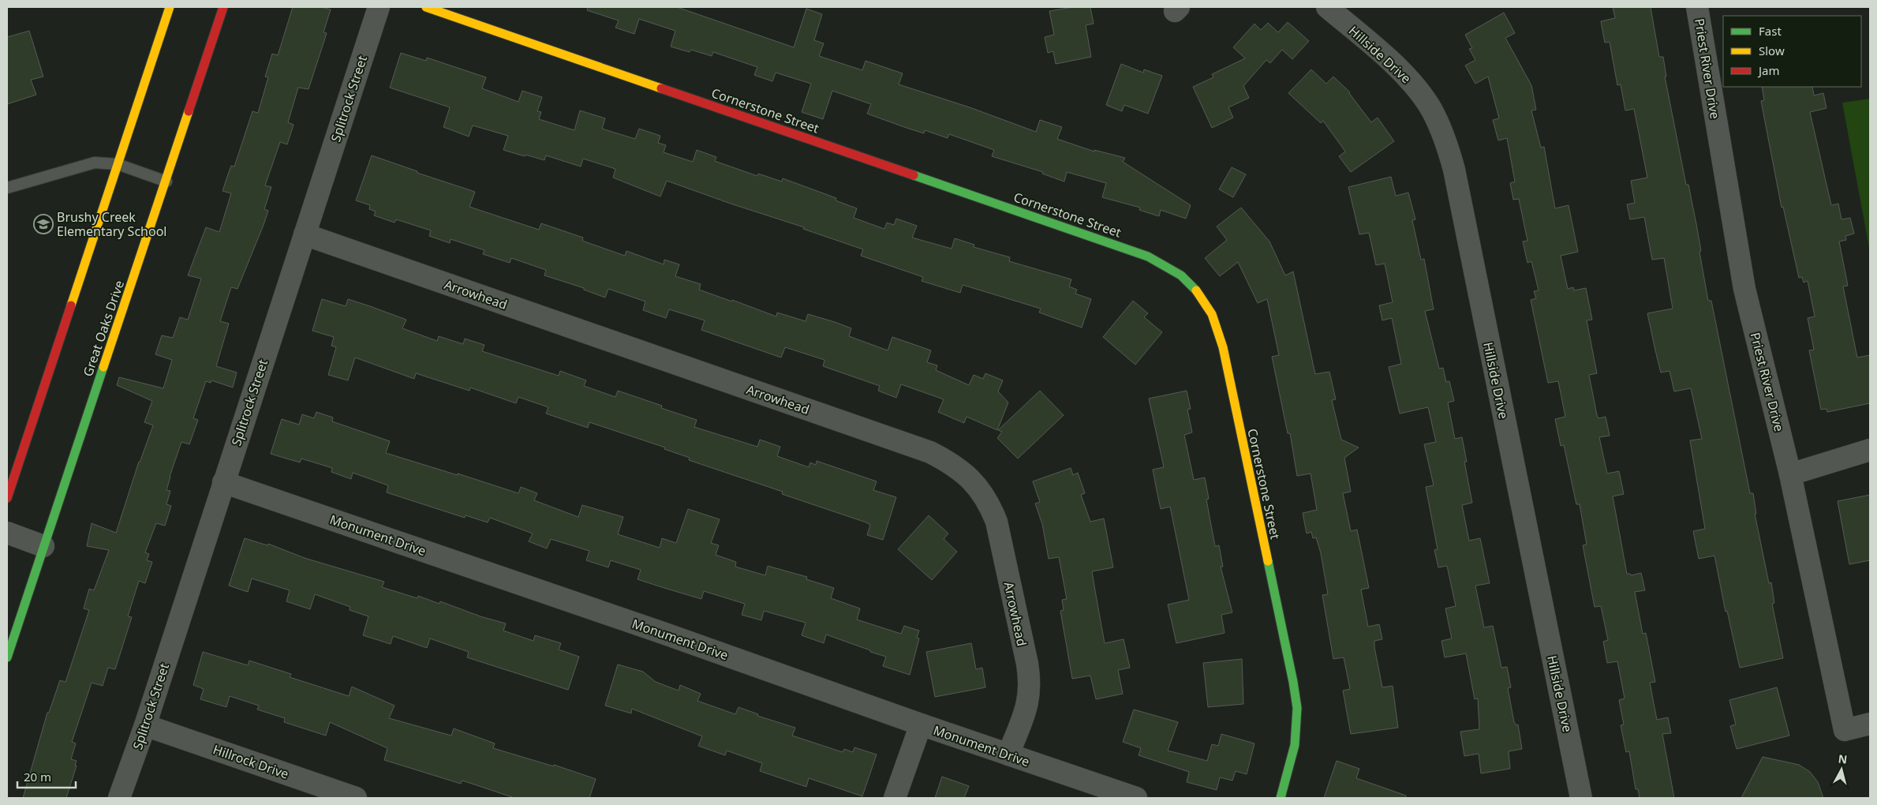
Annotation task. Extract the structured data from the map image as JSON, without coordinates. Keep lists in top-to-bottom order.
{
  "streets": {
    "street": [
      "Hillside Drive",
      "Priest River Drive",
      "Splitrock Street",
      "Cornerstone Street",
      "Arrowhead",
      "Great Oaks Drive",
      "Monument Drive",
      "Hillrock Drive"
    ]
  },
  "crossings": [
    ["Splitrock Street", "Arrowhead"],
    ["Splitrock Street", "Monument Drive"],
    ["Splitrock Street", "Hillrock Drive"],
    ["Arrowhead", "Monument Drive"]
  ],
  "places": {
    "school or university": ["Brushy Creek Elementary School"]
  },
  "legend": ["Fast", "Slow", "Jam"],
  "scale_bar": "20 m",
  "north": "top"
}
